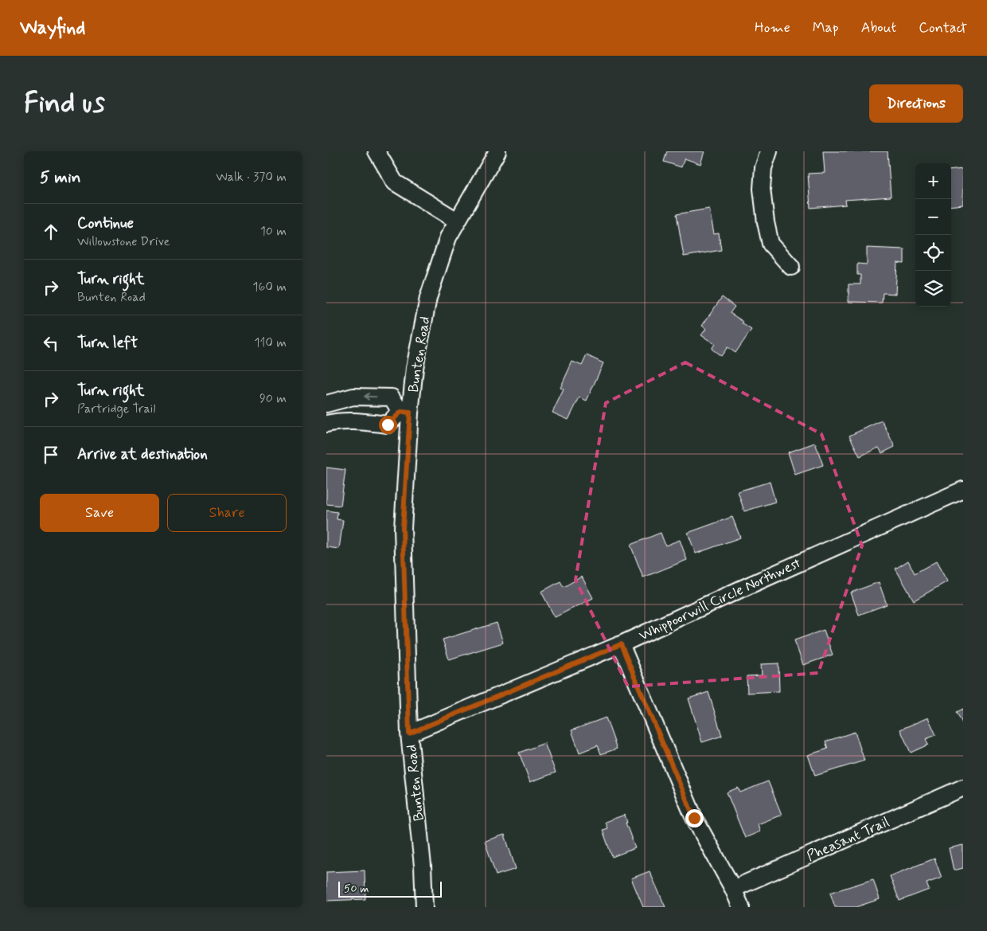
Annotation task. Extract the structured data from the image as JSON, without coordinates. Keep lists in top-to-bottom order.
{
  "streets": {
    "street": ["Bunten Road", "Whippoorwill Circle Northwest", "Pheasant Trail"]
  },
  "crossings": [
    ["Bunten Road", "Whippoorwill Circle Northwest"]
  ],
  "scale_bar": "50 m",
  "page": {
    "header": "Wayfind",
    "nav": [
      "Home",
      "Map",
      "About",
      "Contact"
    ],
    "buttons": [
      "Directions",
      ["Save", "Share"]
    ],
    "title": "Find us",
    "heading": ["5 min", "Walk · 370 m"],
    "map_buttons": ["+", "−"],
    "list": [
      ["Continue", "Willowstone Drive", "10 m"],
      ["Turn right", "Bunten Road", "160 m"],
      ["Turn left", "110 m"],
      ["Turn right", "Partridge Trail", "90 m"],
      "Arrive at destination"
    ],
    "scale": "50 m"
  }
}
